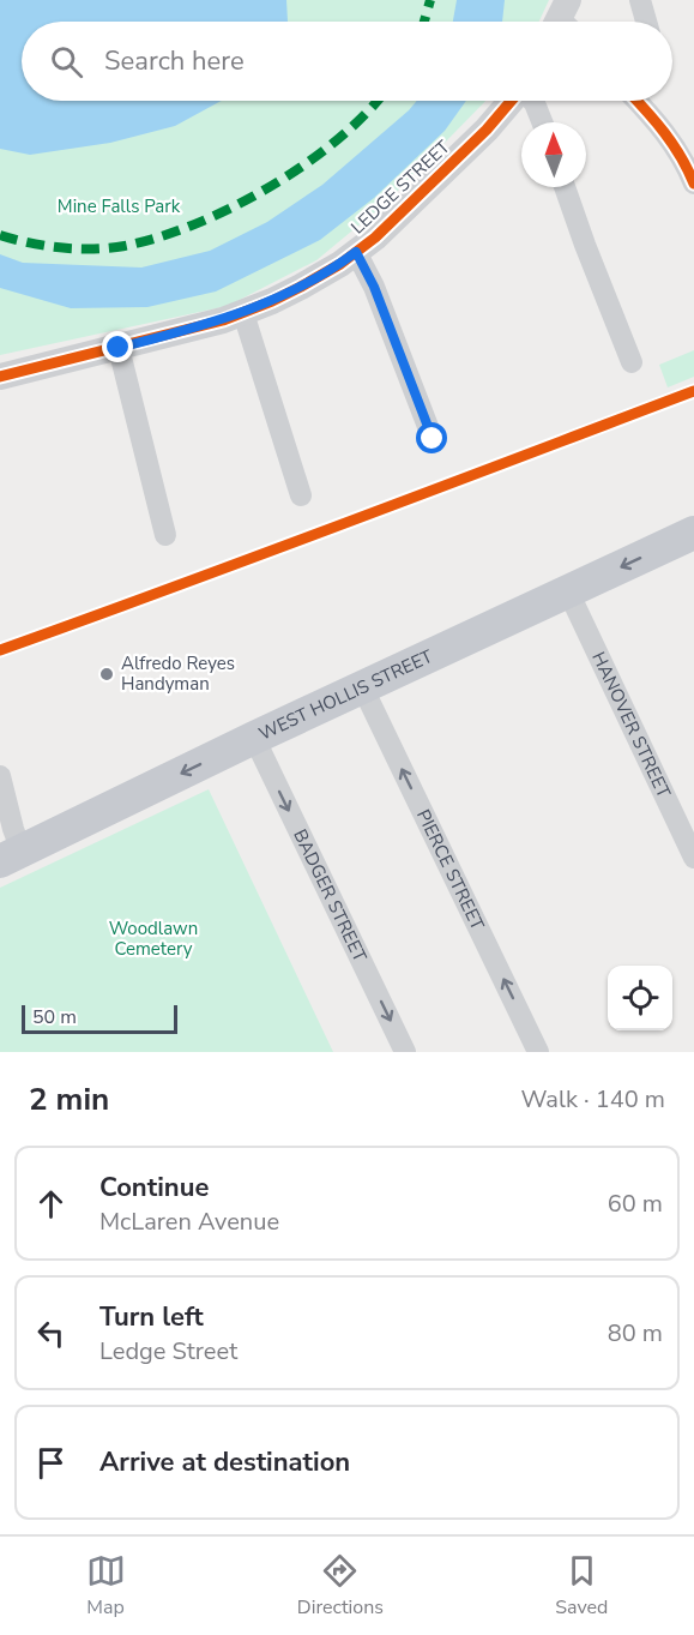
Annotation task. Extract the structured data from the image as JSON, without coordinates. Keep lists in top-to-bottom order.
{
  "streets": {
    "main road": ["WEST HOLLIS STREET"],
    "street": [
      "LEDGE STREET",
      "HANOVER STREET",
      "PIERCE STREET",
      "BADGER STREET"
    ]
  },
  "crossings": [
    ["WEST HOLLIS STREET", "HANOVER STREET"],
    ["WEST HOLLIS STREET", "PIERCE STREET"],
    ["WEST HOLLIS STREET", "BADGER STREET"]
  ],
  "one_way": ["WEST HOLLIS STREET", "PIERCE STREET", "BADGER STREET"],
  "parks": ["Mine Falls Park", "Woodlawn Cemetery"],
  "places": ["Alfredo Reyes Handyman"],
  "scale_bar": "50 m",
  "north": "top",
  "page": {
    "search": "Search here",
    "scale": "50 m",
    "heading": ["2 min", "Walk · 140 m"],
    "list": [
      ["Continue", "McLaren Avenue", "60 m"],
      ["Turn left", "Ledge Street", "80 m"],
      "Arrive at destination"
    ],
    "nav": ["Map", "Directions", "Saved"]
  }
}
